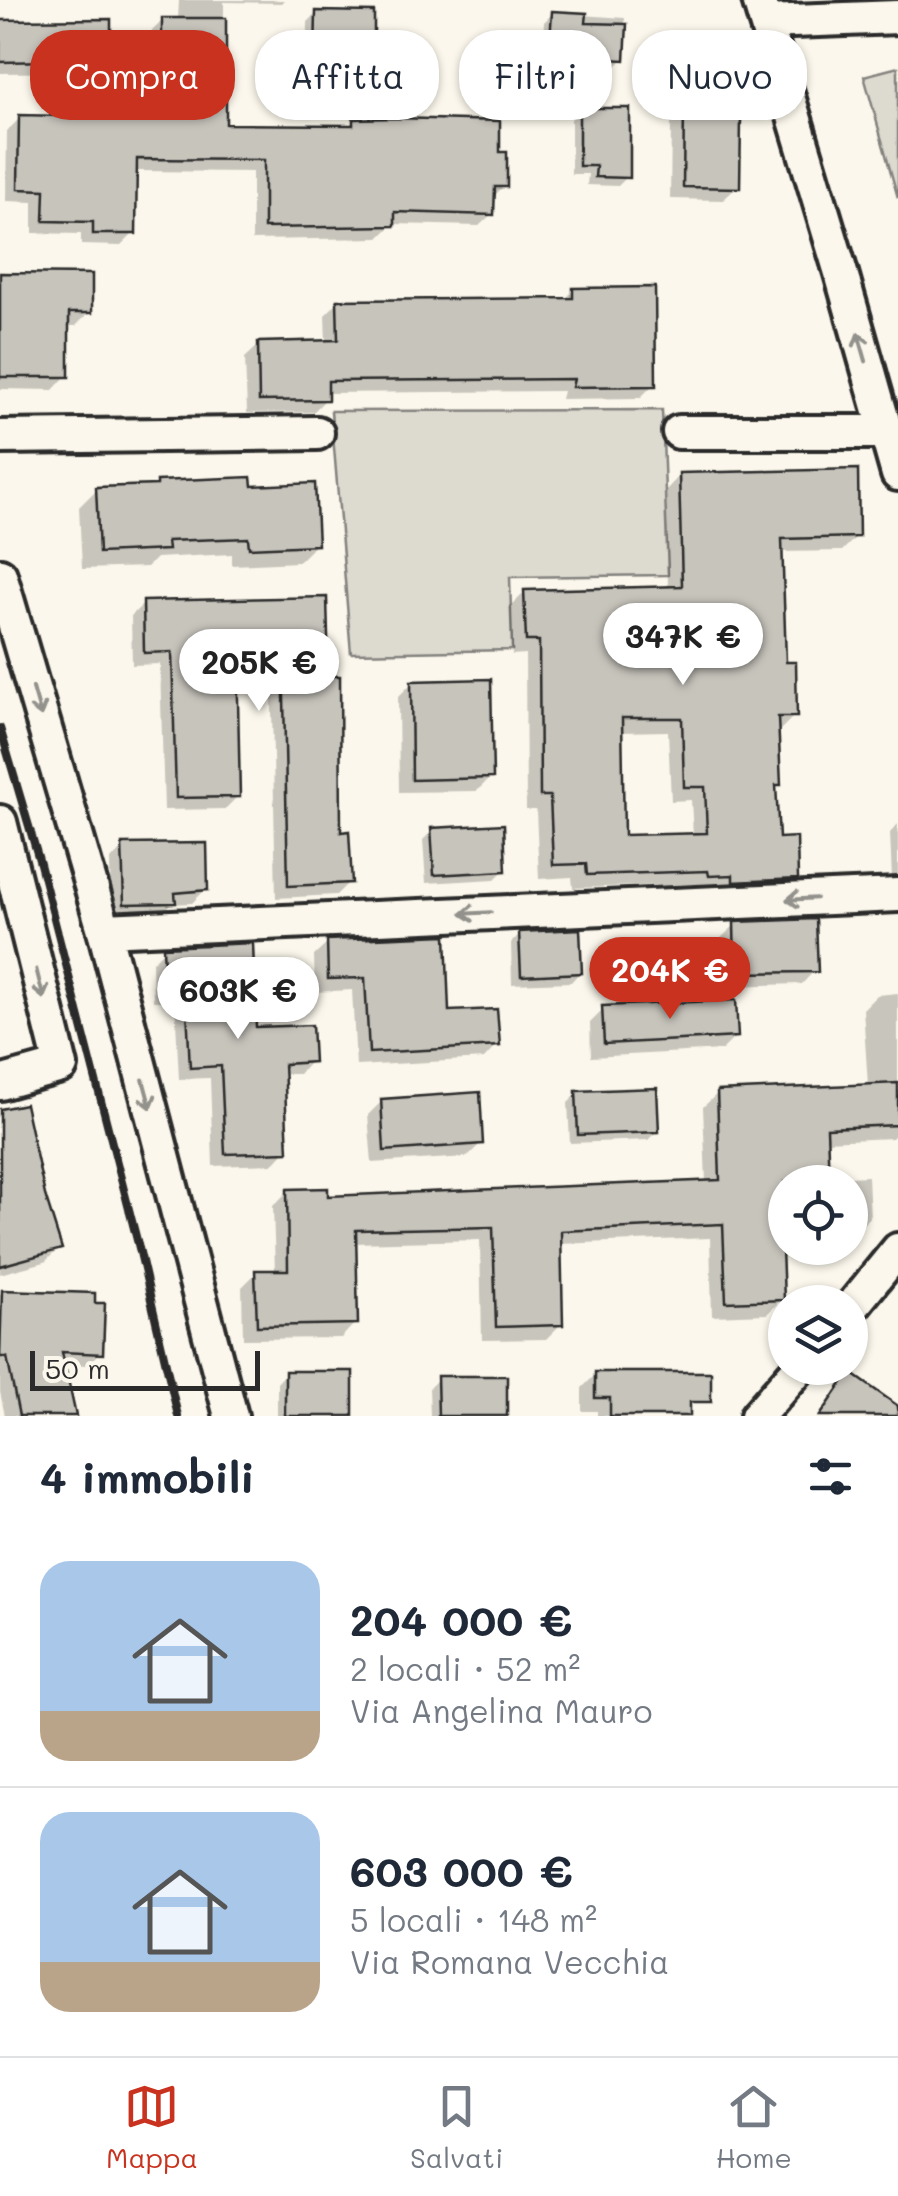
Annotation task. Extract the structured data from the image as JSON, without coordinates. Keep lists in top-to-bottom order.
{
  "scale_bar": "50 m",
  "page": {
    "chip": [
      "Compra",
      "Affitta",
      "Filtri",
      "Nuovo"
    ],
    "price": [
      "347K €",
      "205K €",
      "204K €",
      "603K €"
    ],
    "scale": "50 m",
    "heading": "4 immobili",
    "list": [
      {
        "name": "204 000 €",
        "note": "2 locali · 52 m² · Via Angelina Mauro"
      },
      {
        "name": "603 000 €",
        "note": "5 locali · 148 m² · Via Romana Vecchia"
      }
    ],
    "tabs": ["Mappa", "Salvati", "Home"]
  }
}
